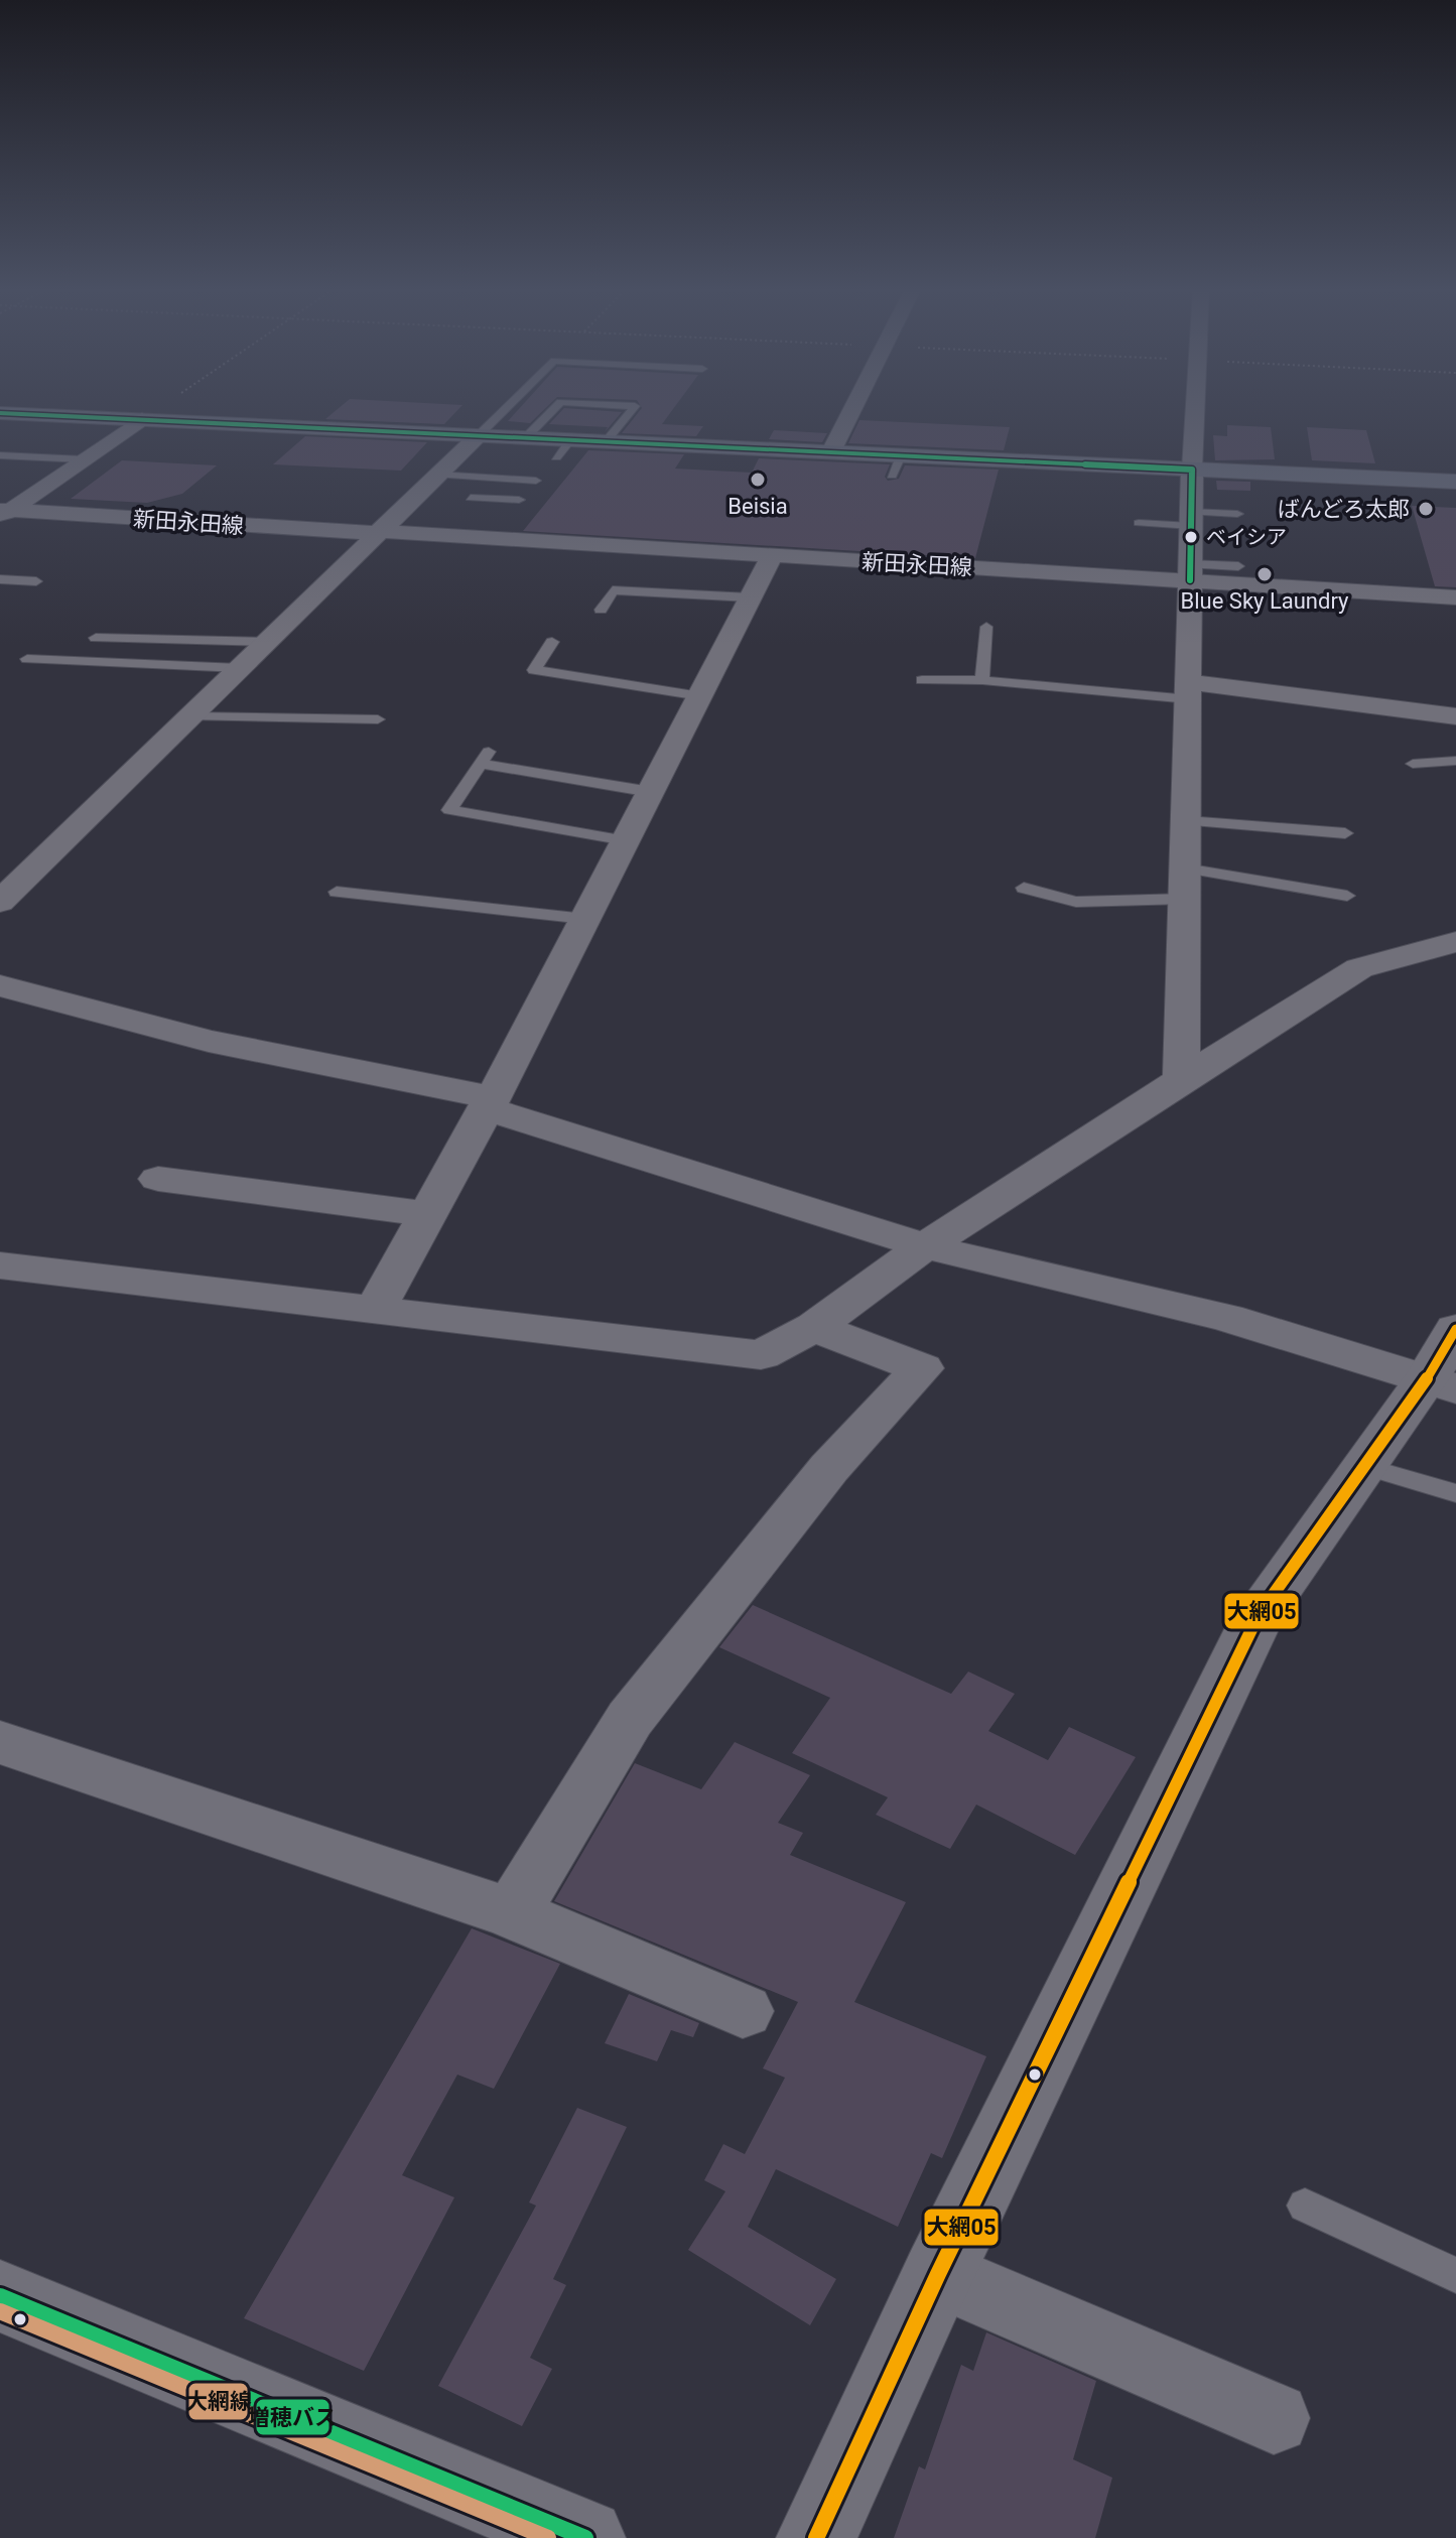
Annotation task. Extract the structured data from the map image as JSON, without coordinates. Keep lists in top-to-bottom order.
{
  "streets": {
    "street": ["新田永田線"]
  },
  "places": [
    "Beisia",
    "ばんどろ太郎",
    "ベイシア",
    "Blue Sky Laundry"
  ],
  "lines": ["transit line 増穂バス", "transit line 大網05", "transit line 大網線"]
}
